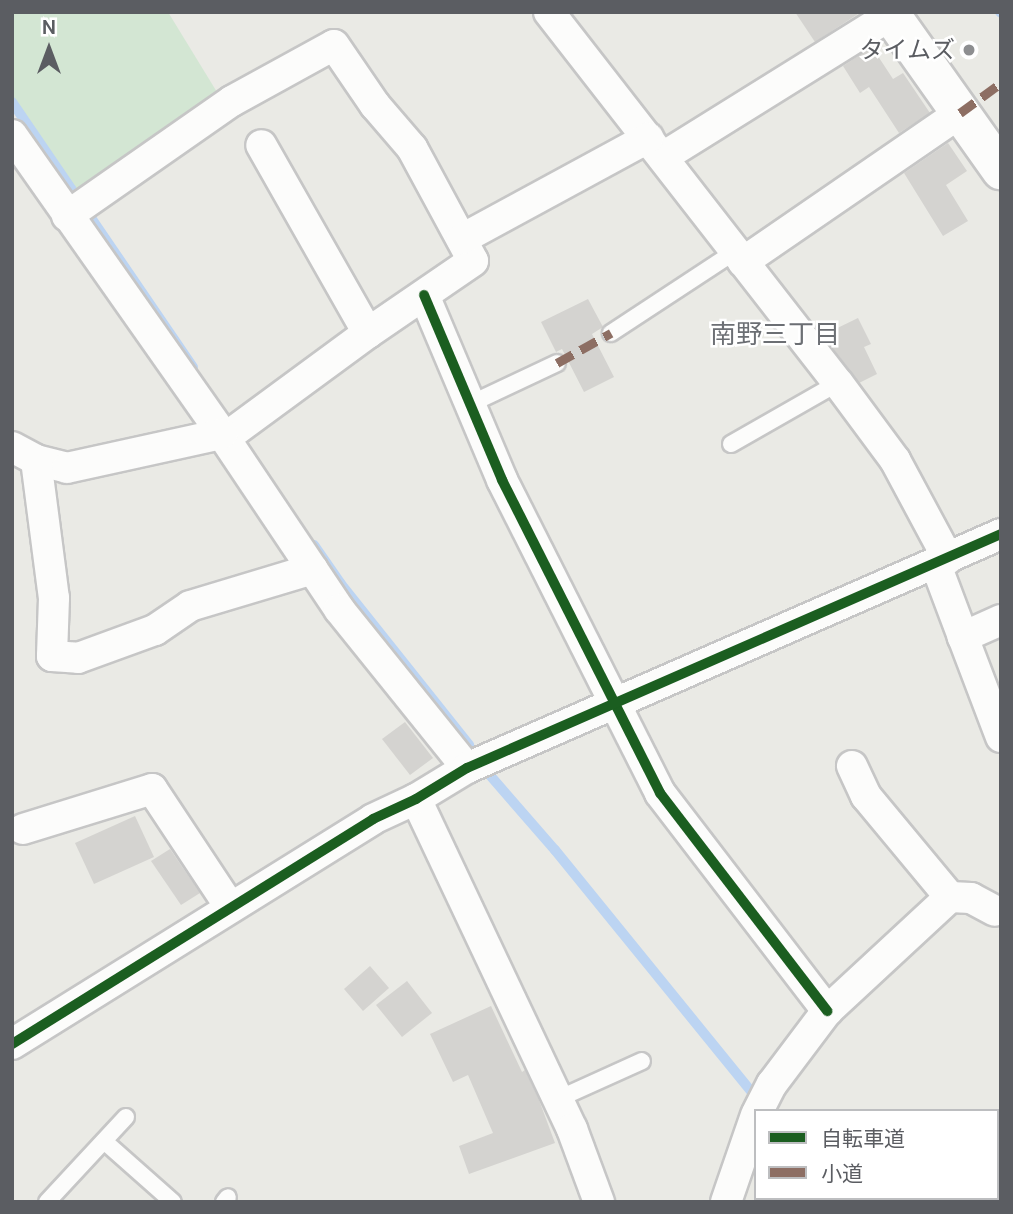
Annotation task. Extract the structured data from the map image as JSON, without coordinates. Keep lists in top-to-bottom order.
{
  "districts": ["南野三丁目"],
  "places": ["タイムズ"],
  "legend": ["自転車道", "小道"],
  "north": "top"
}
